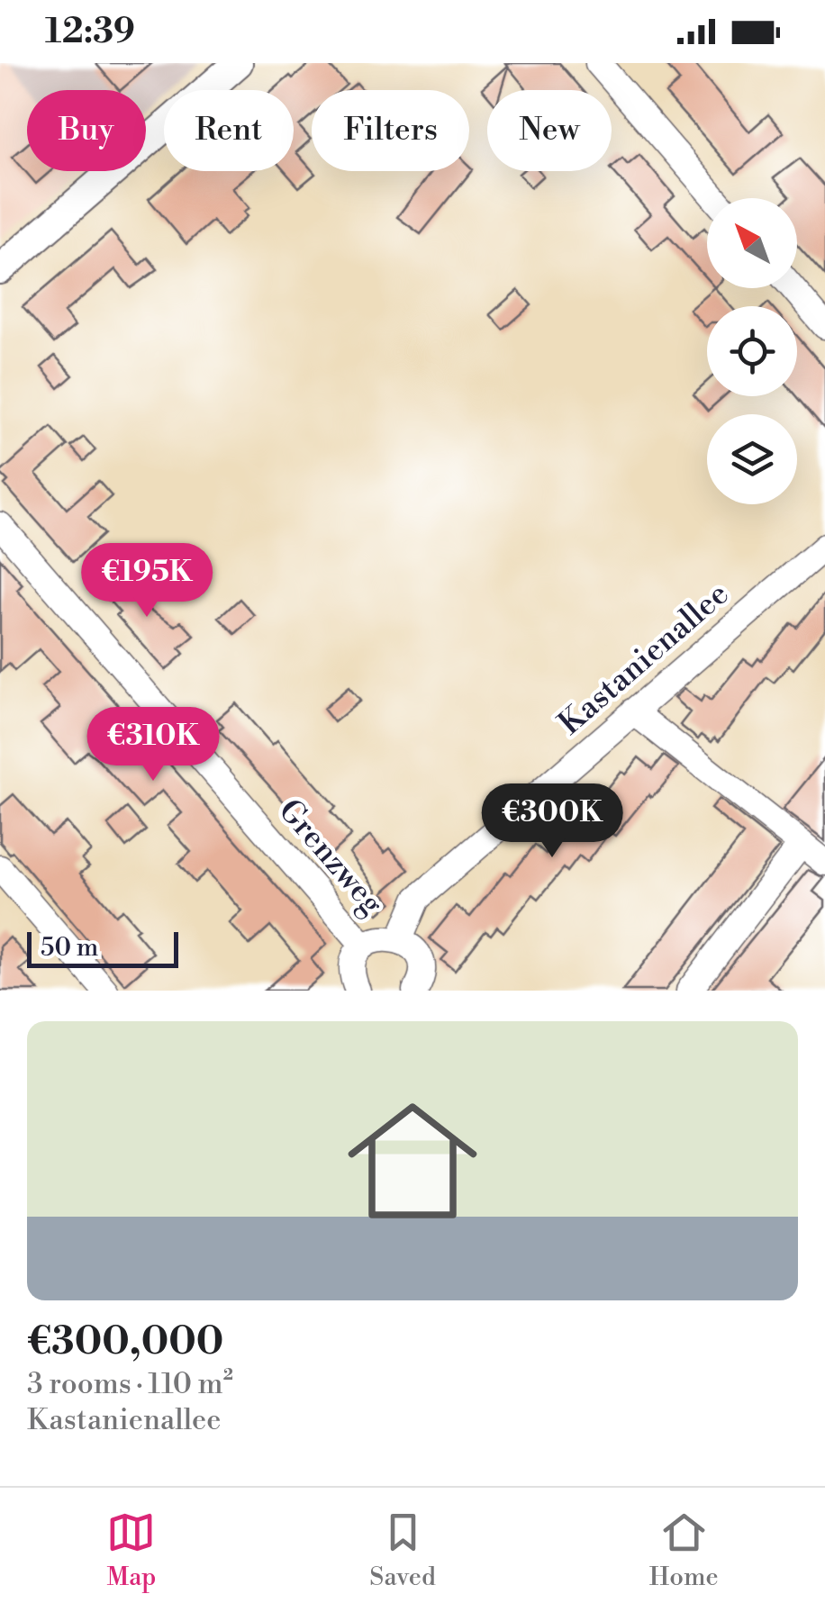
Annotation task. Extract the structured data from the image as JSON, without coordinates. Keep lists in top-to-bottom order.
{
  "streets": {
    "street": ["Kastanienallee", "Grenzweg"]
  },
  "scale_bar": "50 m",
  "north": "top left",
  "page": {
    "status": "12:39",
    "chip": [
      "Buy",
      "Rent",
      "Filters",
      "New"
    ],
    "price": ["€195K", "€310K", "€300K"],
    "scale": "50 m",
    "list": [
      {
        "name": "€300,000",
        "note": "3 rooms · 110 m² · Kastanienallee"
      }
    ],
    "tabs": ["Map", "Saved", "Home"]
  }
}
